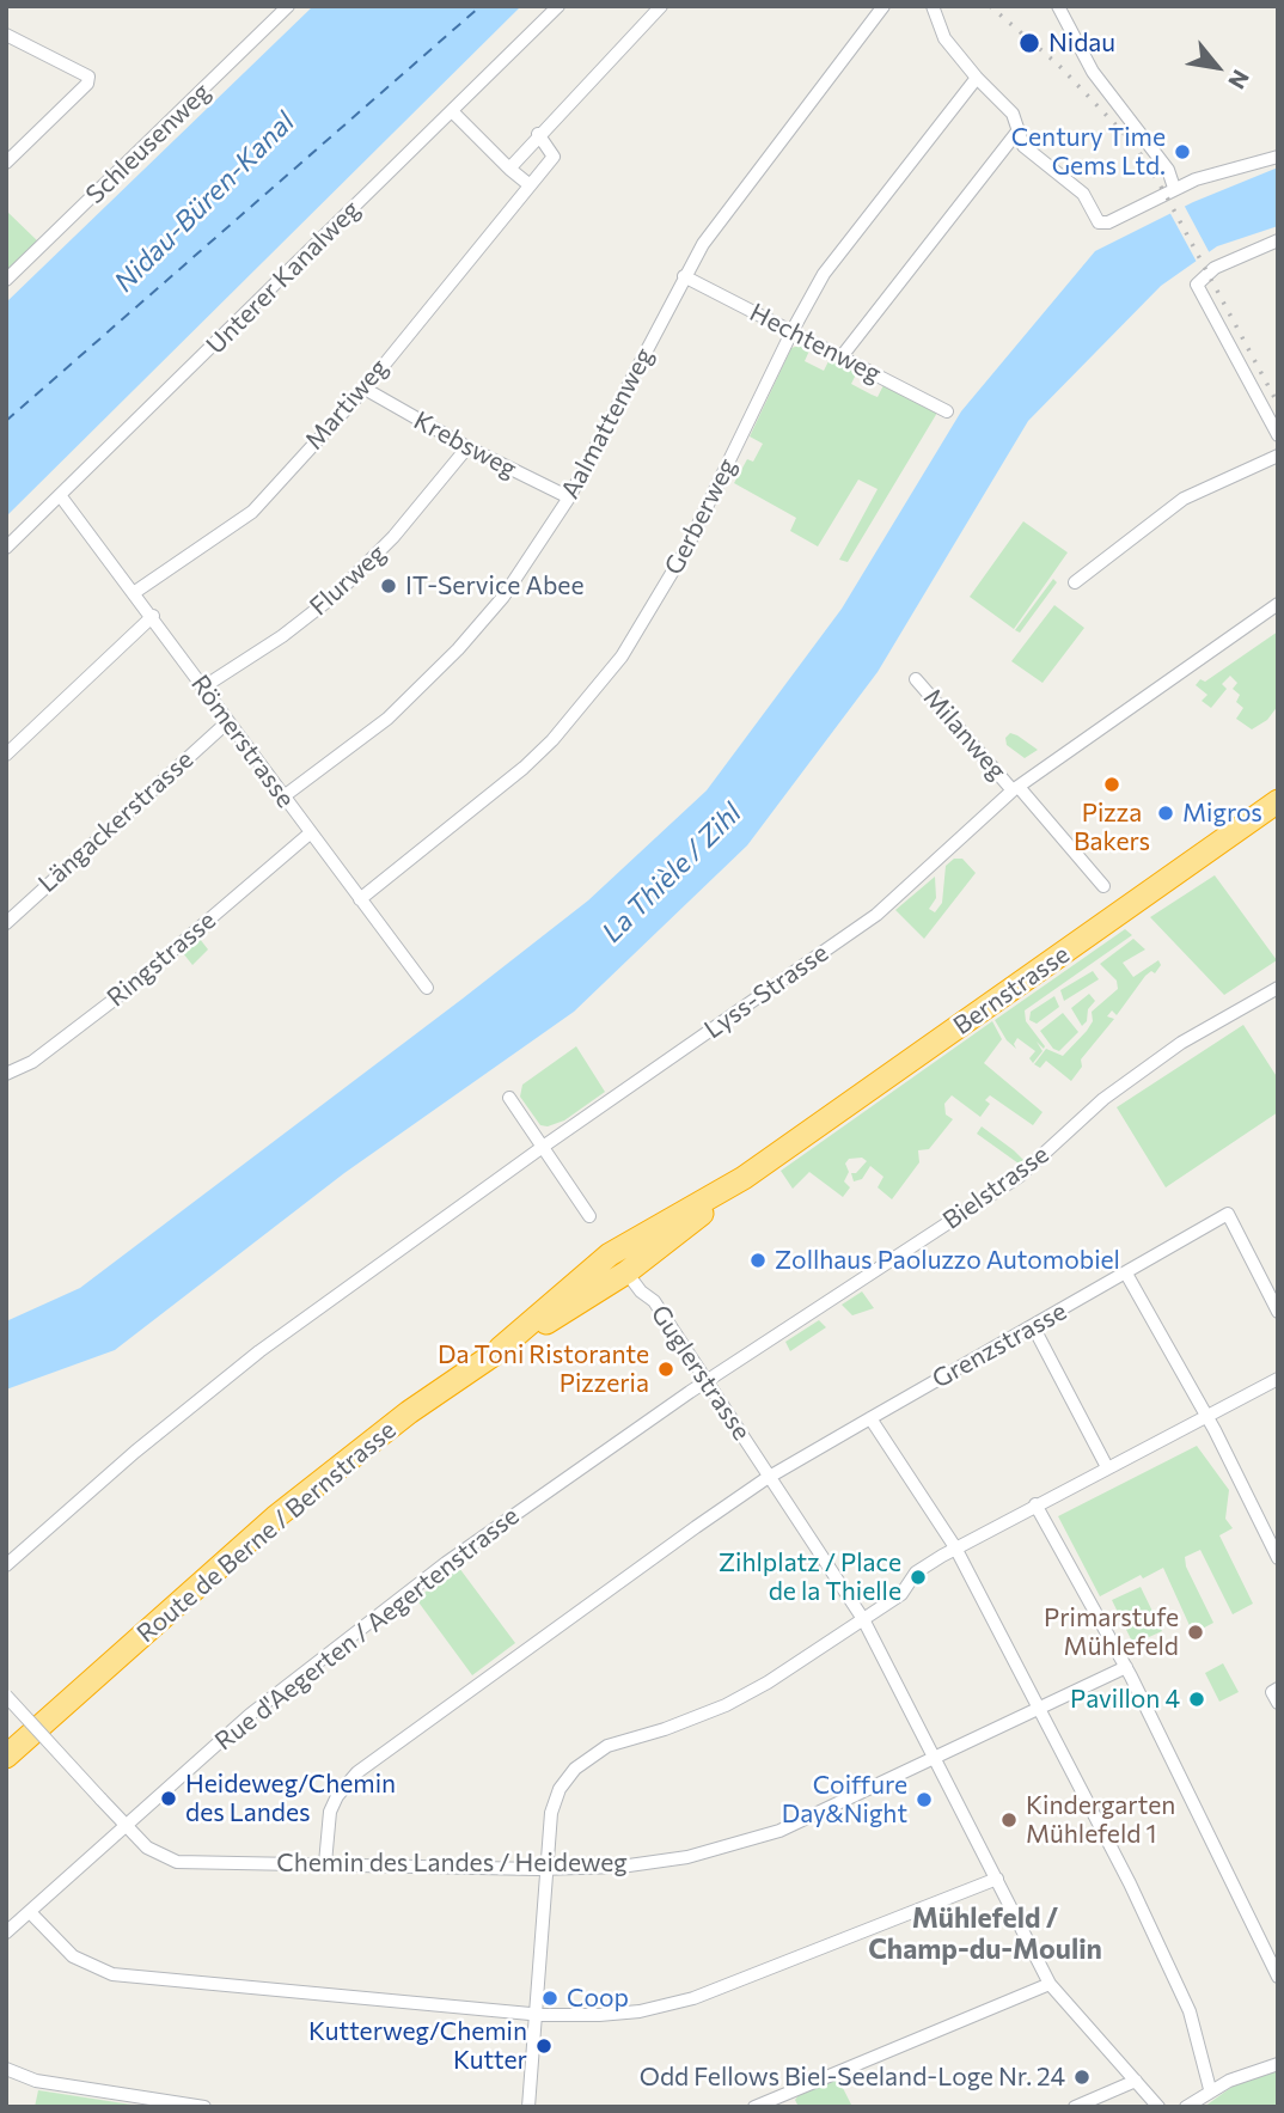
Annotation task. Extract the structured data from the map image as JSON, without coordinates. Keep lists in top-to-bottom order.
{
  "streets": {
    "highway": ["Bernstrasse", "Route de Berne / Bernstrasse"],
    "street": [
      "Schleusenweg",
      "Unterer Kanalweg",
      "Hechtenweg",
      "Martiweg",
      "Aalmattenweg",
      "Krebsweg",
      "Gerberweg",
      "Flurweg",
      "Milanweg",
      "Römerstrasse",
      "Längackerstrasse",
      "Ringstrasse",
      "Lyss-Strasse",
      "Bielstrasse",
      "Grenzstrasse",
      "Guglerstrasse",
      "Rue d'Aegerten / Aegertenstrasse",
      "Chemin des Landes / Heideweg"
    ]
  },
  "crossings": [
    ["Unterer Kanalweg", "Römerstrasse"],
    ["Hechtenweg", "Aalmattenweg"],
    ["Hechtenweg", "Gerberweg"],
    ["Martiweg", "Krebsweg"],
    ["Martiweg", "Römerstrasse"],
    ["Aalmattenweg", "Krebsweg"],
    ["Aalmattenweg", "Römerstrasse"],
    ["Krebsweg", "Flurweg"],
    ["Gerberweg", "Römerstrasse"],
    ["Flurweg", "Römerstrasse"],
    ["Milanweg", "Lyss-Strasse"],
    ["Römerstrasse", "Längackerstrasse"],
    ["Römerstrasse", "Ringstrasse"],
    ["Bernstrasse", "Guglerstrasse"],
    ["Bernstrasse", "Route de Berne / Bernstrasse"],
    ["Bielstrasse", "Guglerstrasse"],
    ["Bielstrasse", "Rue d'Aegerten / Aegertenstrasse"],
    ["Grenzstrasse", "Guglerstrasse"],
    ["Grenzstrasse", "Chemin des Landes / Heideweg"],
    ["Guglerstrasse", "Rue d'Aegerten / Aegertenstrasse"],
    ["Guglerstrasse", "Chemin des Landes / Heideweg"],
    ["Rue d'Aegerten / Aegertenstrasse", "Chemin des Landes / Heideweg"]
  ],
  "districts": ["Mühlefeld / Champ-du-Moulin"],
  "water": ["Nidau-Büren-Kanal", "La Thièle / Zihl"],
  "places": [
    "Nidau",
    "Century Time Gems Ltd.",
    "IT-Service Abee",
    "Pizza Bakers",
    "Migros",
    "Zollhaus Paoluzzo Automobiel",
    "Da Toni Ristorante Pizzeria",
    "Zihlplatz / Place de la Thielle",
    "Primarstufe Mühlefeld",
    "Pavillon 4",
    "Heideweg/Chemin des Landes",
    "Coiffure Day&Night",
    "Kindergarten Mühlefeld 1",
    "Coop",
    "Kutterweg/Chemin Kutter",
    "Odd Fellows Biel-Seeland-Loge Nr. 24"
  ],
  "north": "bottom right"
}
